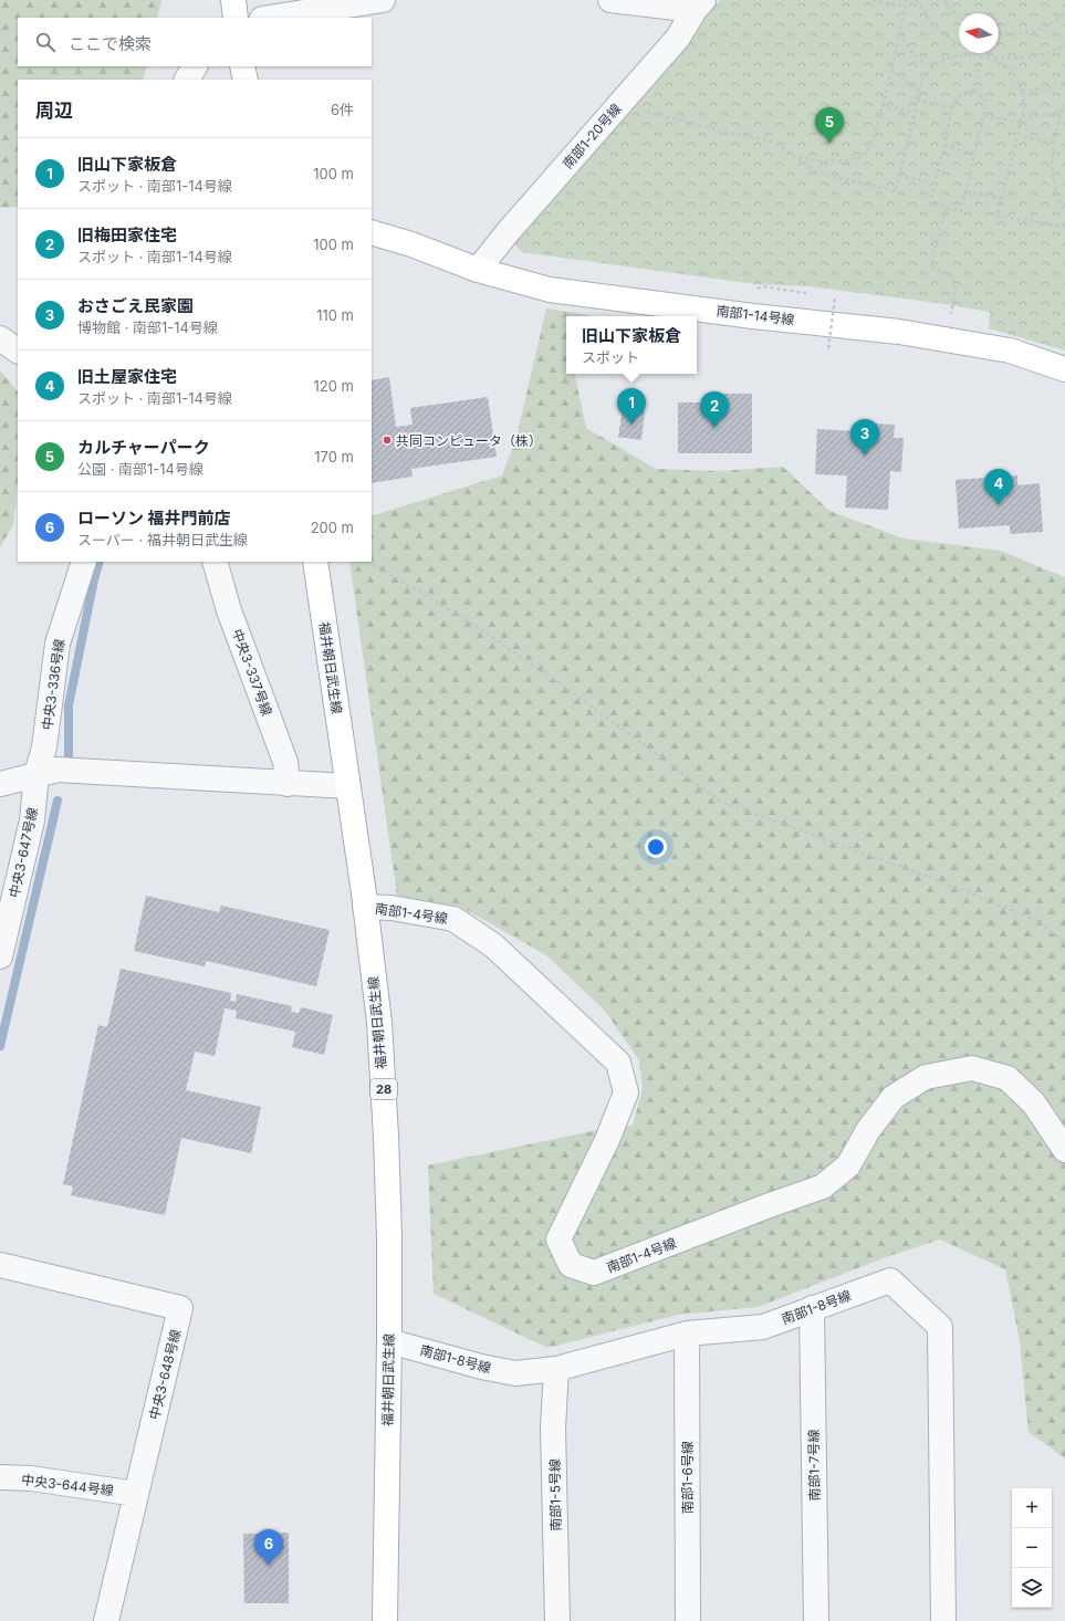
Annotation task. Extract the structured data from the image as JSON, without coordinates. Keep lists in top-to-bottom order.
{
  "streets": {
    "main road": ["南部1-14号線", "福井朝日武生線", "28"],
    "street": [
      "南部1-20号線",
      "中央3-337号線",
      "中央3-336号線",
      "中央3-647号線",
      "南部1-4号線",
      "南部1-8号線",
      "中央3-648号線",
      "南部1-7号線",
      "南部1-6号線",
      "中央3-644号線",
      "南部1-5号線"
    ]
  },
  "crossings": [
    ["南部1-20号線", "南部1-14号線"],
    ["福井朝日武生線", "南部1-4号線"],
    ["福井朝日武生線", "南部1-8号線"],
    ["中央3-336号線", "中央3-647号線"],
    ["南部1-8号線", "南部1-7号線"],
    ["南部1-8号線", "南部1-6号線"],
    ["南部1-8号線", "南部1-5号線"],
    ["中央3-648号線", "中央3-644号線"]
  ],
  "places": ["共同コンピュータ（株）"],
  "north": "left",
  "page": {
    "search": "ここで検索",
    "heading": ["周辺", "6件"],
    "pins": [
      "5",
      "1",
      "2",
      "3",
      "4",
      "6"
    ],
    "list": [
      {
        "mark": "1",
        "name": "旧山下家板倉",
        "note": "スポット · 南部1-14号線",
        "value": "100 m"
      },
      {
        "mark": "2",
        "name": "旧梅田家住宅",
        "note": "スポット · 南部1-14号線",
        "value": "100 m"
      },
      {
        "mark": "3",
        "name": "おさごえ民家園",
        "note": "博物館 · 南部1-14号線",
        "value": "110 m"
      },
      {
        "mark": "4",
        "name": "旧土屋家住宅",
        "note": "スポット · 南部1-14号線",
        "value": "120 m"
      },
      {
        "mark": "5",
        "name": "カルチャーパーク",
        "note": "公園 · 南部1-14号線",
        "value": "170 m"
      },
      {
        "mark": "6",
        "name": "ローソン 福井門前店",
        "note": "スーパー · 福井朝日武生線",
        "value": "200 m"
      }
    ],
    "popup": ["旧山下家板倉", "スポット"],
    "map_buttons": ["+", "−"]
  }
}
